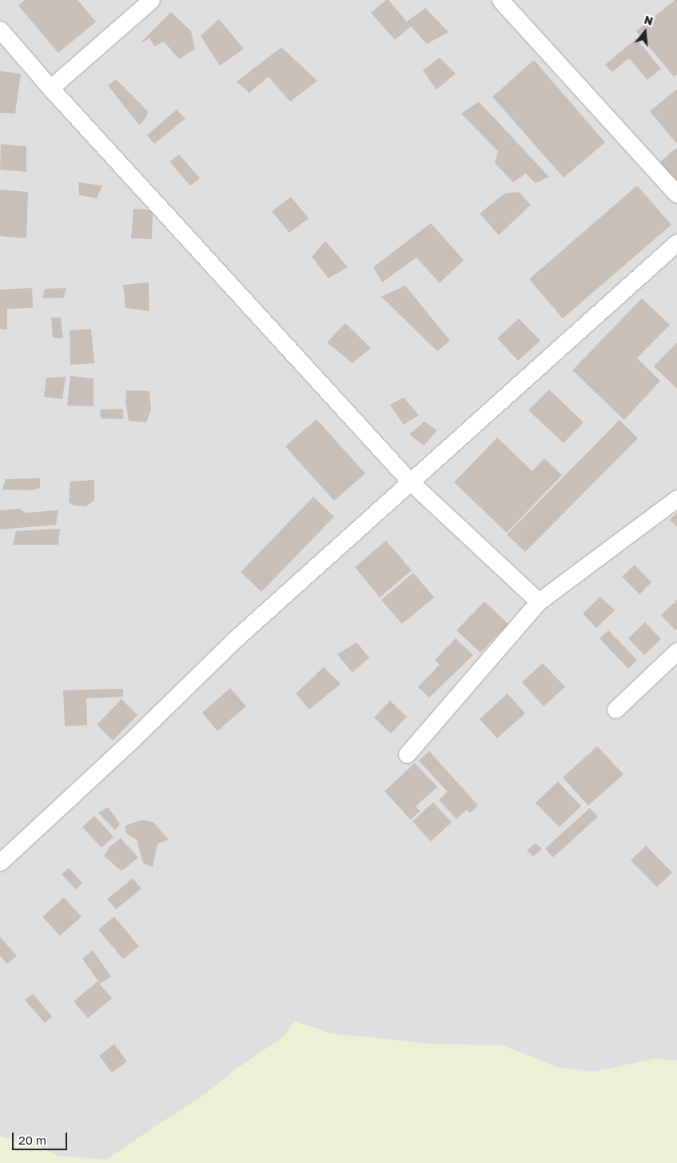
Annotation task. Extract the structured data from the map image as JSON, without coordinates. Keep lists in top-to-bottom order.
{
  "scale_bar": "20 m",
  "north": "top"
}
